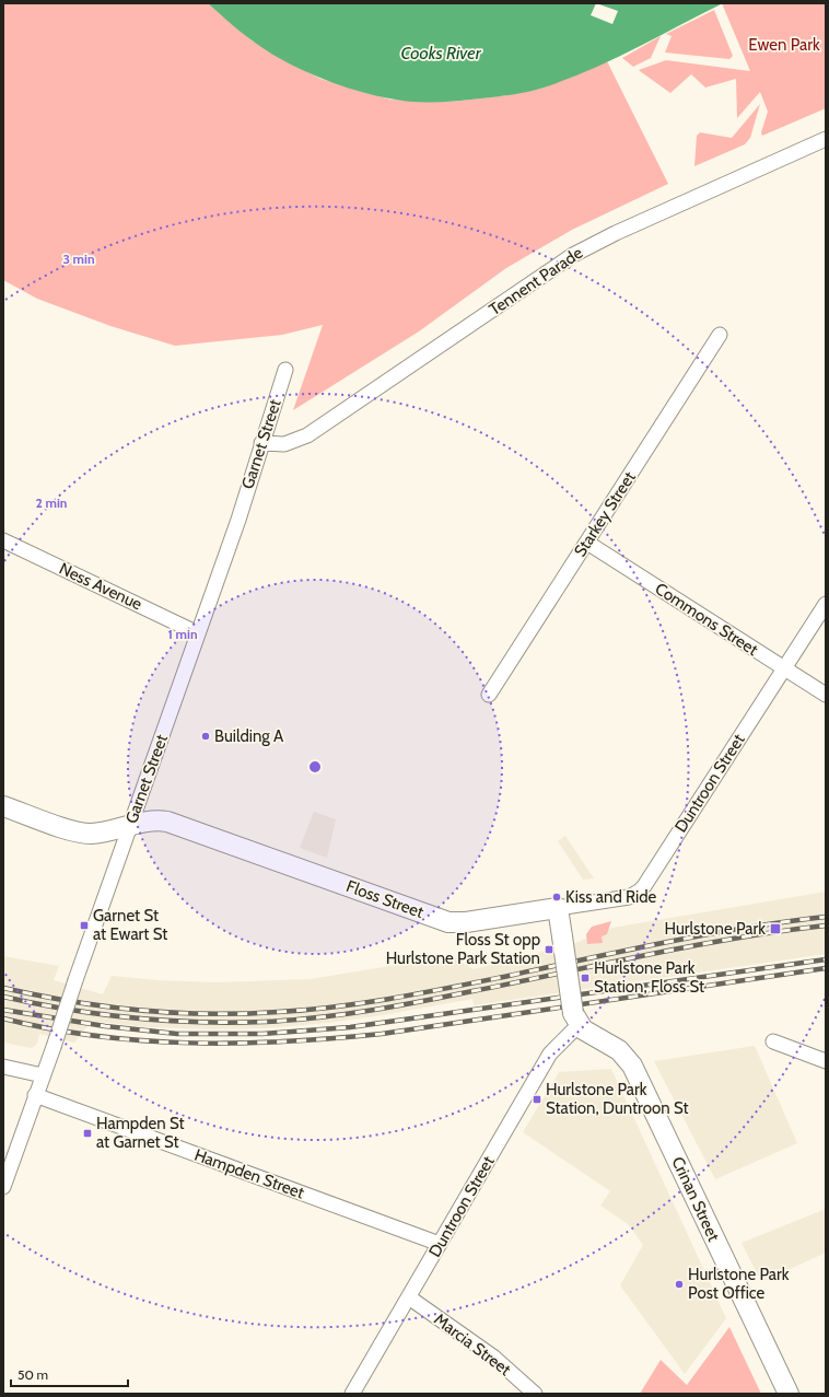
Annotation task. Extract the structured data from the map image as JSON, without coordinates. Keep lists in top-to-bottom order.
{
  "streets": {
    "street": [
      "Tennent Parade",
      "Garnet Street",
      "Starkey Street",
      "Ness Avenue",
      "Commons Street",
      "Duntroon Street",
      "Floss Street",
      "Hampden Street",
      "Crinan Street",
      "Marcia Street"
    ]
  },
  "crossings": [
    ["Tennent Parade", "Garnet Street"],
    ["Garnet Street", "Ness Avenue"],
    ["Garnet Street", "Floss Street"],
    ["Garnet Street", "Hampden Street"],
    ["Starkey Street", "Commons Street"],
    ["Commons Street", "Duntroon Street"],
    ["Duntroon Street", "Floss Street"],
    ["Duntroon Street", "Hampden Street"],
    ["Duntroon Street", "Crinan Street"],
    ["Duntroon Street", "Marcia Street"]
  ],
  "water": ["Cooks River"],
  "parks": ["Ewen Park"],
  "places": {
    "other": ["Building A", "Kiss and Ride", "Hurlstone Park Post Office"],
    "transit": [
      "Garnet St at Ewart St",
      "Hurlstone Park",
      "Floss St opp Hurlstone Park Station",
      "Hurlstone Park Station, Floss St",
      "Hurlstone Park Station, Duntroon St",
      "Hampden St at Garnet St"
    ]
  },
  "scale_bar": "50 m",
  "rings": ["3 min", "2 min", "1 min"]
}
